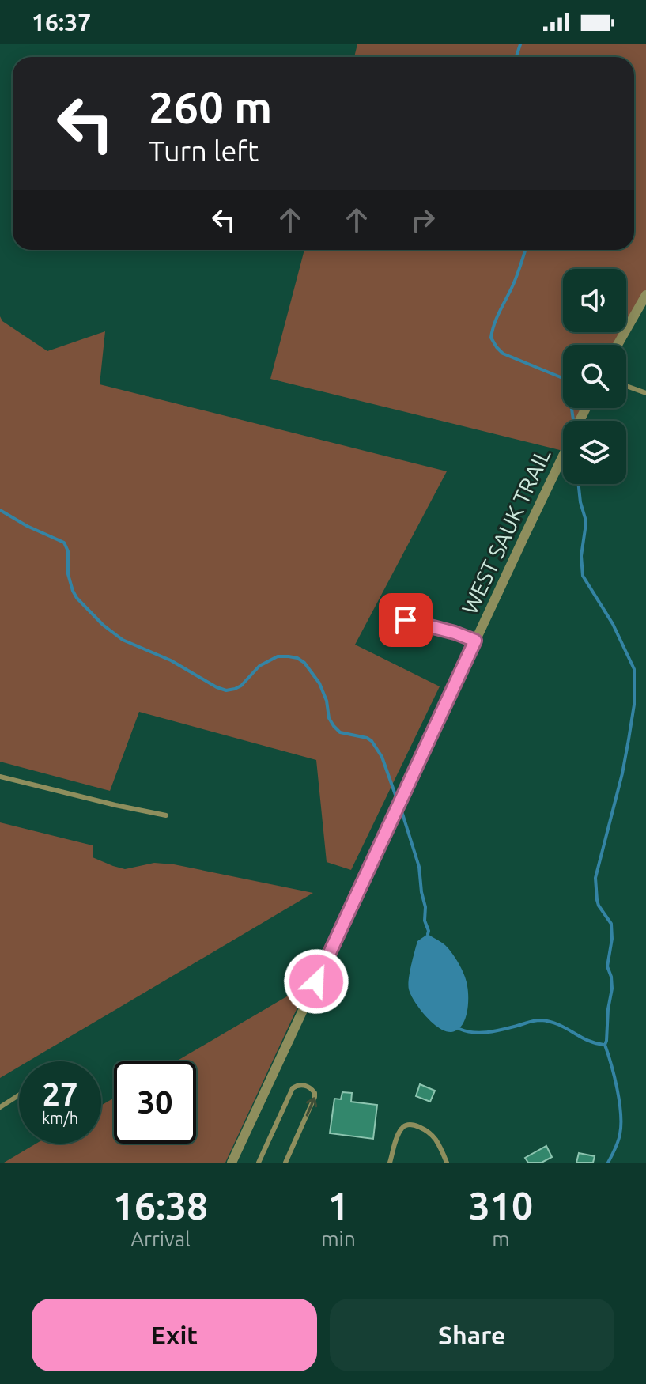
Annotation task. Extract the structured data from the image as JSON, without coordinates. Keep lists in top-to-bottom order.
{
  "streets": {
    "street": ["WEST SAUK TRAIL"]
  },
  "page": {
    "status": "16:37",
    "turn": ["260 m", "Turn left"],
    "speed": "27 km/h",
    "limit": "30",
    "eta": [
      "16:38",
      "Arrival",
      "1",
      "min",
      "310",
      "m"
    ],
    "buttons": ["Exit", "Share"]
  }
}
